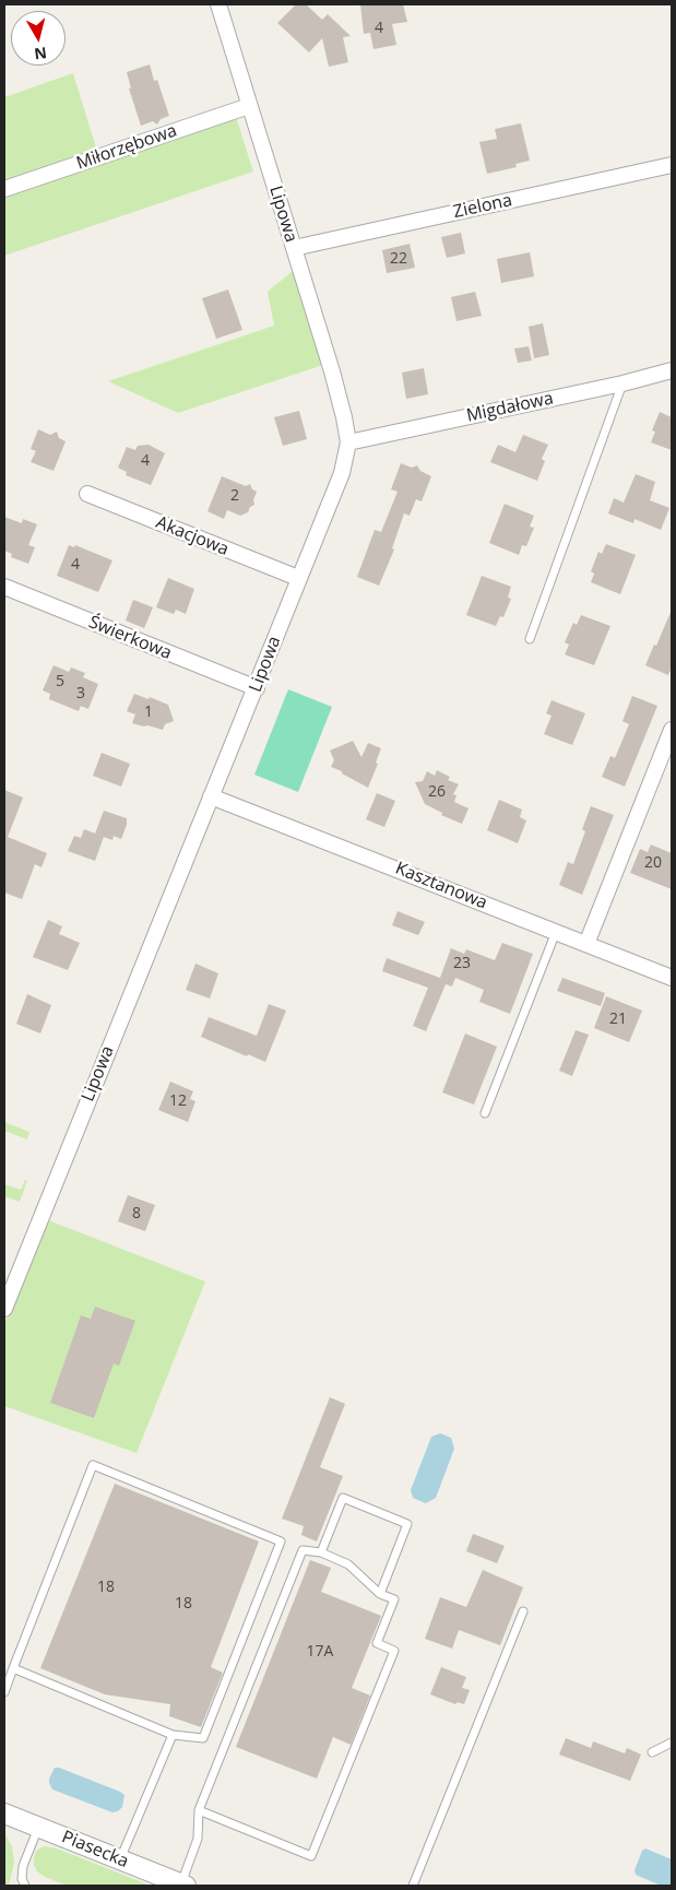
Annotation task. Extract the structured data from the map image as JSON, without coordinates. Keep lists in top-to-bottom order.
{
  "streets": {
    "street": [
      "Miłorzębowa",
      "Zielona",
      "Lipowa",
      "Migdałowa",
      "Akacjowa",
      "Świerkowa",
      "Kasztanowa",
      "Piasecka"
    ]
  },
  "crossings": [
    ["Miłorzębowa", "Lipowa"],
    ["Zielona", "Lipowa"],
    ["Lipowa", "Migdałowa"],
    ["Lipowa", "Akacjowa"],
    ["Lipowa", "Świerkowa"],
    ["Lipowa", "Kasztanowa"]
  ],
  "house_numbers": [
    "4",
    "22",
    "4",
    "2",
    "4",
    "5",
    "3",
    "1",
    "26",
    "20",
    "23",
    "21",
    "12",
    "8",
    "18",
    "18",
    "17A"
  ],
  "north": "bottom"
}
